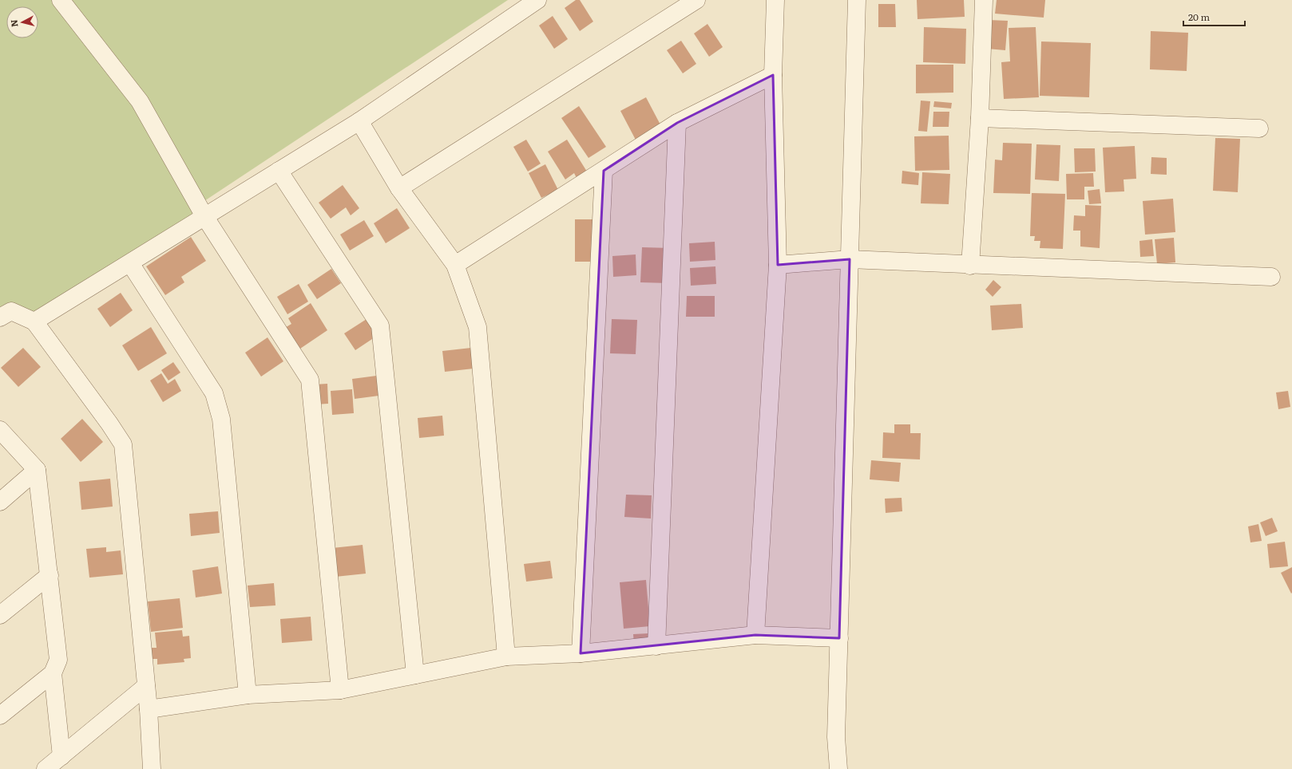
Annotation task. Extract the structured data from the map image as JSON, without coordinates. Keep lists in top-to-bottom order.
{
  "scale_bar": "20 m",
  "north": "left"
}
